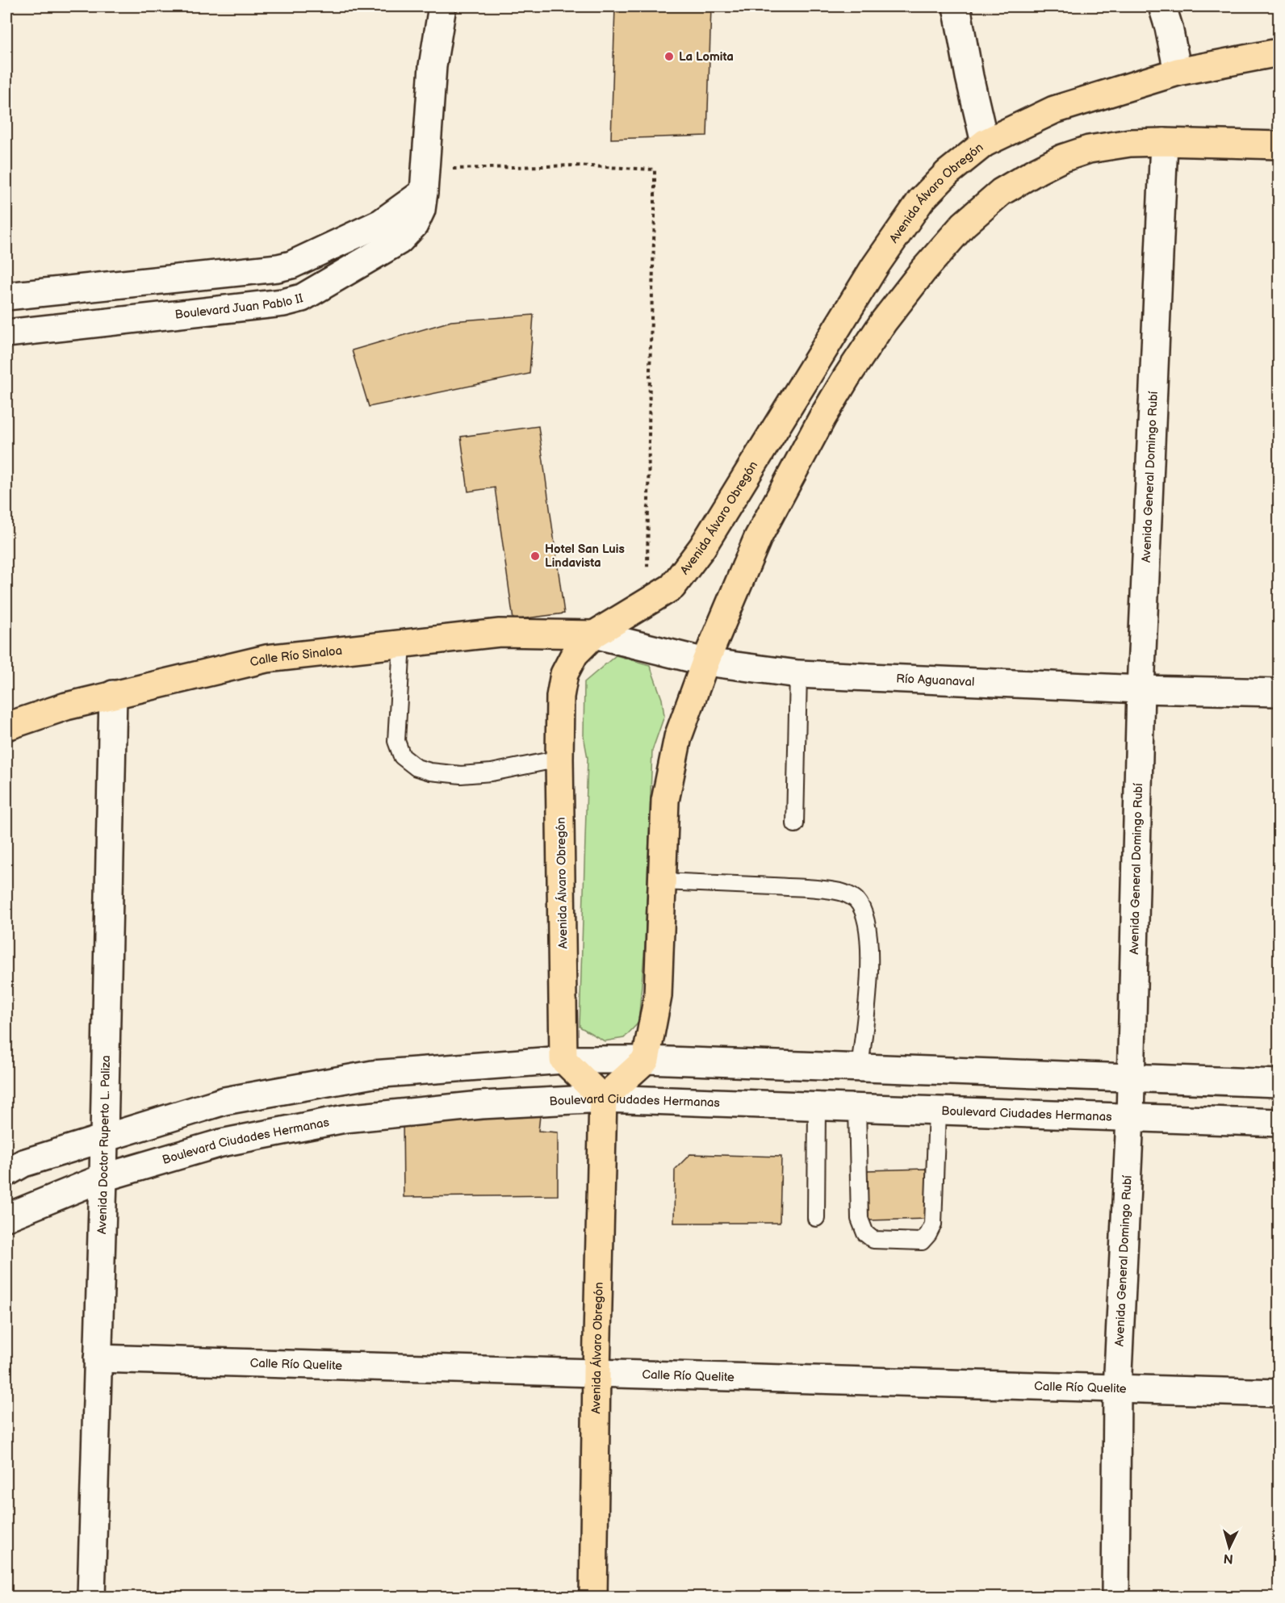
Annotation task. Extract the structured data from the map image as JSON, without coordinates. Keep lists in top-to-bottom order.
{
  "streets": {
    "main road": ["Avenida Álvaro Obregón", "Calle Río Sinaloa"],
    "street": [
      "Boulevard Juan Pablo II",
      "Avenida General Domingo Rubí",
      "Río Aguanaval",
      "Boulevard Ciudades Hermanas",
      "Avenida Doctor Ruperto L. Paliza",
      "Calle Río Quelite"
    ]
  },
  "crossings": [
    ["Avenida Álvaro Obregón", "Calle Río Sinaloa"],
    ["Avenida Álvaro Obregón", "Río Aguanaval"],
    ["Avenida Álvaro Obregón", "Boulevard Ciudades Hermanas"],
    ["Avenida Álvaro Obregón", "Calle Río Quelite"],
    ["Avenida General Domingo Rubí", "Río Aguanaval"],
    ["Avenida General Domingo Rubí", "Boulevard Ciudades Hermanas"],
    ["Avenida General Domingo Rubí", "Calle Río Quelite"],
    ["Calle Río Sinaloa", "Río Aguanaval"],
    ["Calle Río Sinaloa", "Avenida Doctor Ruperto L. Paliza"],
    ["Boulevard Ciudades Hermanas", "Avenida Doctor Ruperto L. Paliza"],
    ["Avenida Doctor Ruperto L. Paliza", "Calle Río Quelite"]
  ],
  "places": ["La Lomita", "Hotel San Luis Lindavista"],
  "north": "bottom"
}
